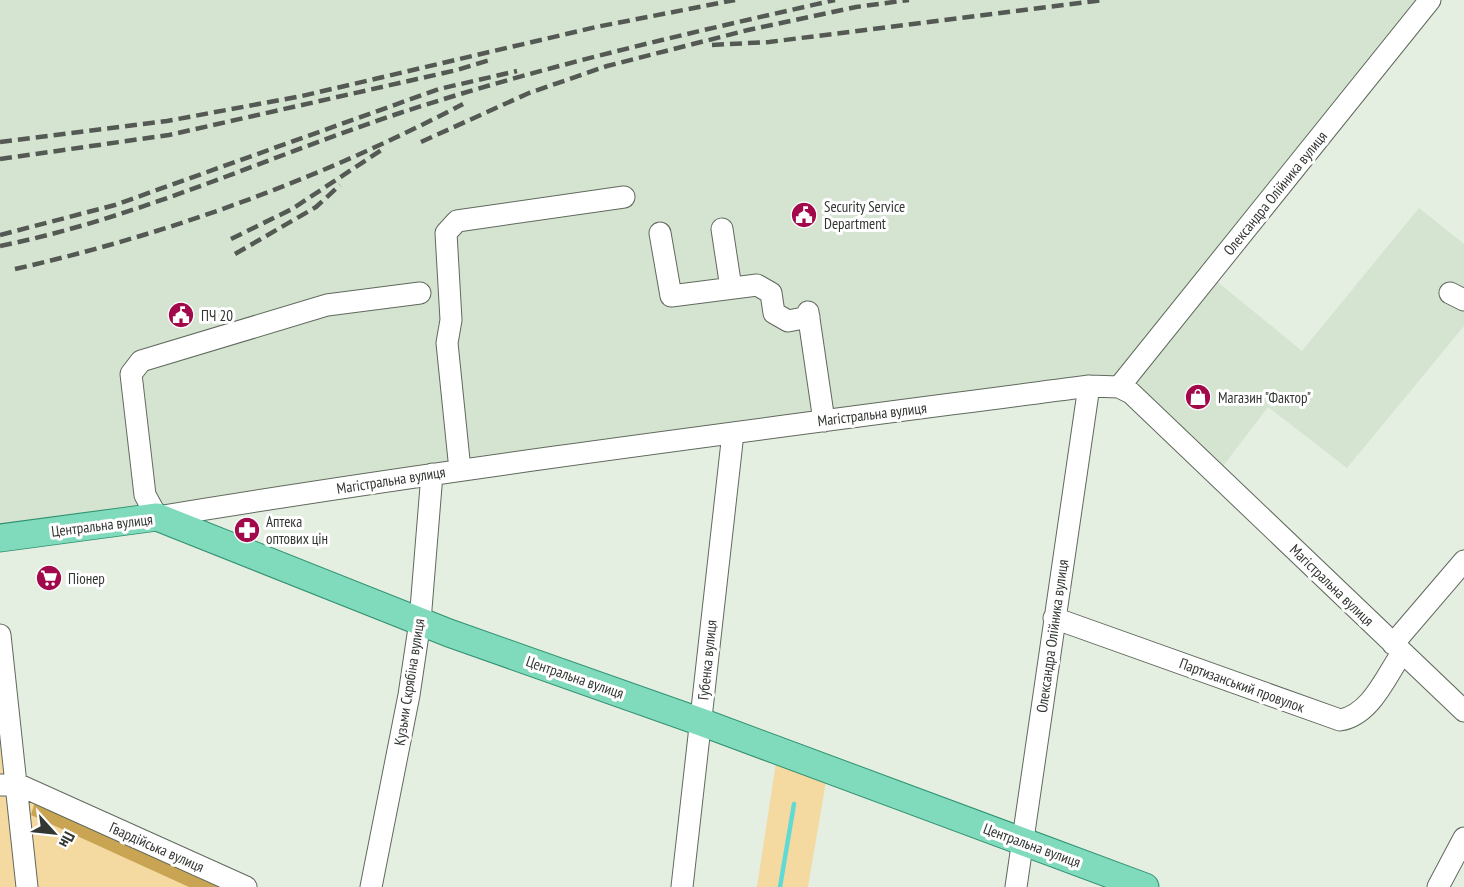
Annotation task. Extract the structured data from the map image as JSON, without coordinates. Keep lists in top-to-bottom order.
{
  "streets": {
    "main road": ["Центральна вулиця"],
    "street": [
      "Олександра Олійника вулиця",
      "Магістральна вулиця",
      "Губенка вулиця",
      "Кузьми Скрябіна вулиця",
      "Партизанський провулок",
      "Гвардійська вулиця"
    ]
  },
  "crossings": [
    ["Олександра Олійника вулиця", "Магістральна вулиця"],
    ["Олександра Олійника вулиця", "Центральна вулиця"],
    ["Олександра Олійника вулиця", "Партизанський провулок"],
    ["Магістральна вулиця", "Центральна вулиця"],
    ["Магістральна вулиця", "Губенка вулиця"],
    ["Магістральна вулиця", "Кузьми Скрябіна вулиця"],
    ["Магістральна вулиця", "Партизанський провулок"],
    ["Центральна вулиця", "Губенка вулиця"],
    ["Центральна вулиця", "Кузьми Скрябіна вулиця"]
  ],
  "places": {
    "public building": ["Security Service Department", "ПЧ 20"],
    "shop": ["Магазин \"Фактор\""],
    "pharmacy": ["Аптека оптових цін"],
    "supermarket": ["Піонер"]
  },
  "north": "bottom right"
}
